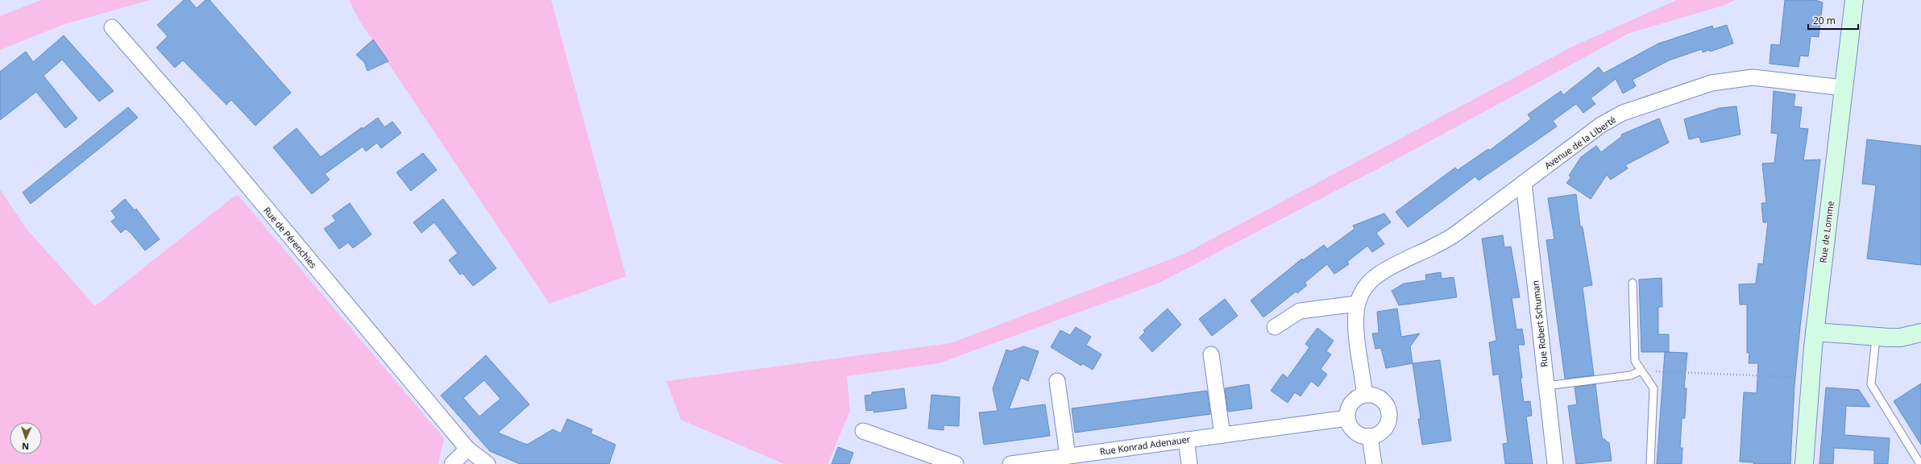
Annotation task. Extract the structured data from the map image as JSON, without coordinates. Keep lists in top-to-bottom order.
{
  "streets": {
    "main road": ["Rue de Lomme"],
    "street": [
      "Avenue de la Liberté",
      "Rue de Pérenchies",
      "Rue Robert Schuman",
      "Rue Konrad Adenauer"
    ]
  },
  "crossings": [
    ["Avenue de la Liberté", "Rue de Lomme"],
    ["Avenue de la Liberté", "Rue Robert Schuman"],
    ["Avenue de la Liberté", "Rue Konrad Adenauer"]
  ],
  "scale_bar": "20 m",
  "north": "bottom"
}
